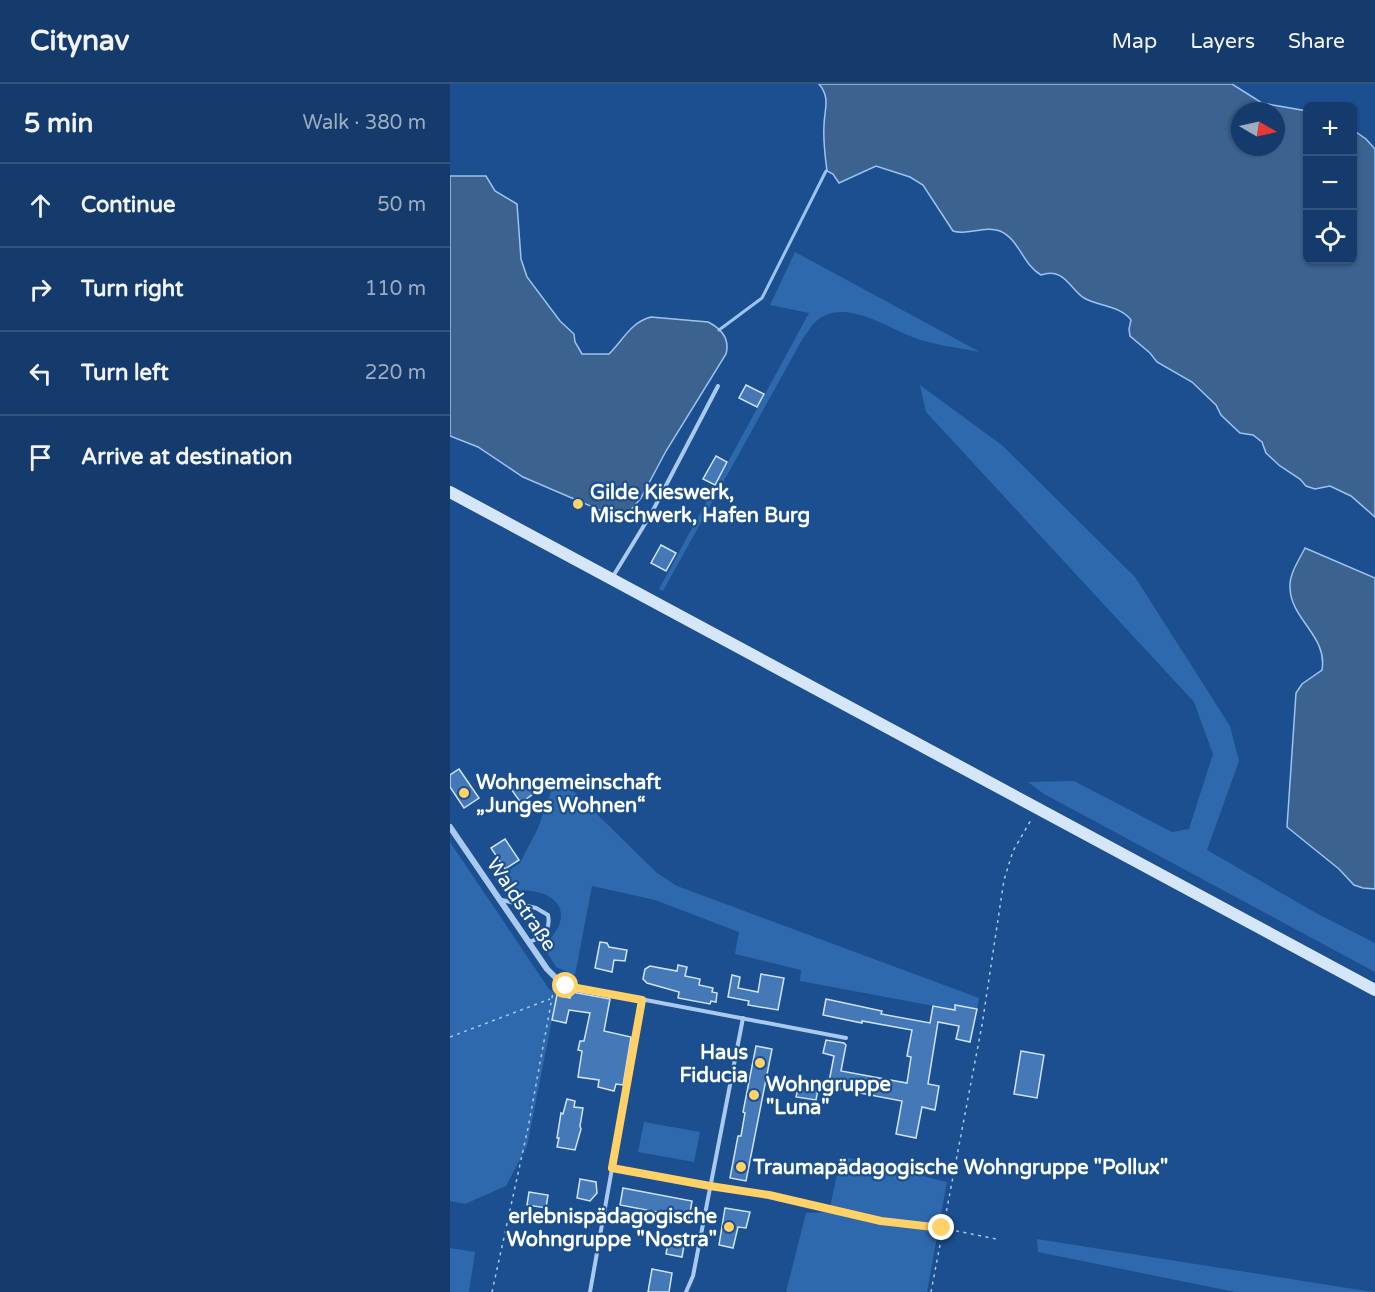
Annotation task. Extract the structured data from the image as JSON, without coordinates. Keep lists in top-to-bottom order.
{
  "streets": {
    "street": ["Waldstraße"]
  },
  "places": [
    "Gilde Kieswerk, Mischwerk, Hafen Burg",
    "Wohngemeinschaft „Junges Wohnen“",
    "Haus Fiducia",
    "Wohngruppe \"Luna\"",
    "Traumapädagogische Wohngruppe \"Pollux\"",
    "erlebnispädagogische Wohngruppe \"Nostra\""
  ],
  "north": "right",
  "page": {
    "header": "Citynav",
    "nav": ["Map", "Layers", "Share"],
    "heading": ["5 min", "Walk · 380 m"],
    "map_buttons": ["+", "−"],
    "list": [
      ["Continue", "50 m"],
      ["Turn right", "110 m"],
      ["Turn left", "220 m"],
      "Arrive at destination"
    ]
  }
}
